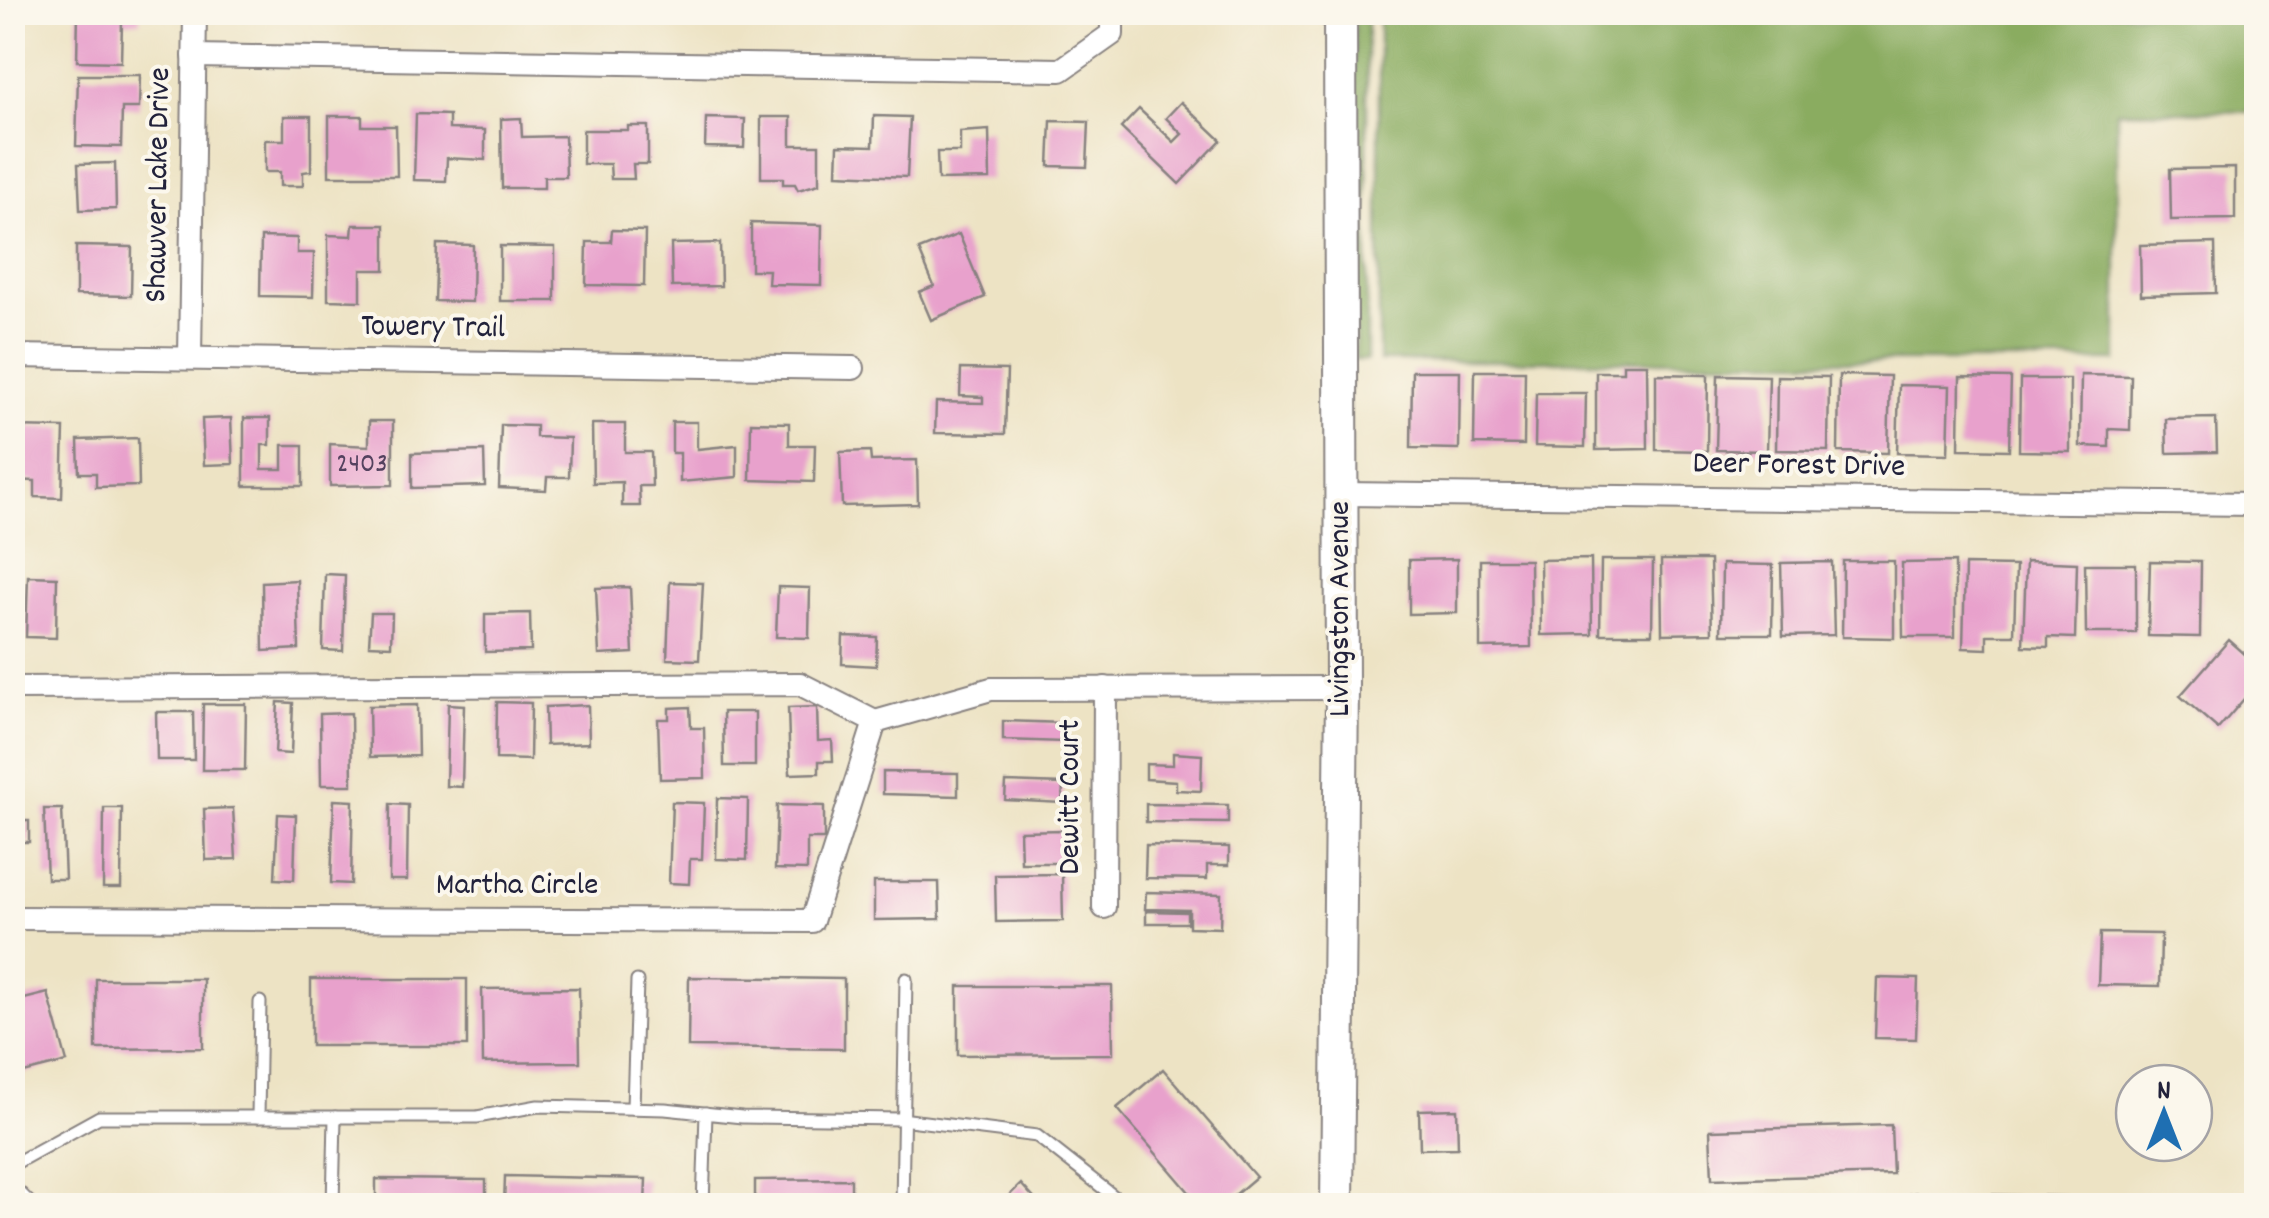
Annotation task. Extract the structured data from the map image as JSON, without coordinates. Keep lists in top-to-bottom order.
{
  "streets": {
    "street": [
      "Shawver Lake Drive",
      "Towery Trail",
      "Deer Forest Drive",
      "Livingston Avenue",
      "Dewitt Court",
      "Martha Circle"
    ]
  },
  "crossings": [
    ["Shawver Lake Drive", "Towery Trail"],
    ["Deer Forest Drive", "Livingston Avenue"]
  ],
  "house_numbers": ["2403"],
  "north": "top"
}
